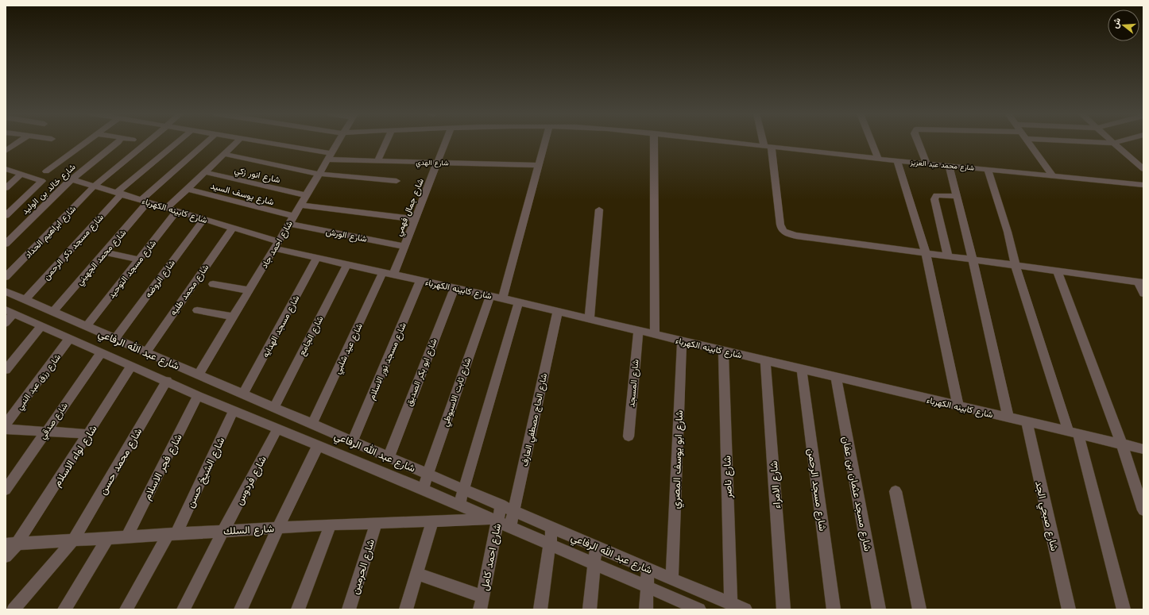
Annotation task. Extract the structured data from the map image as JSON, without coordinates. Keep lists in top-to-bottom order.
{
  "streets": {
    "street": [
      "شارع الهدي",
      "شارع محمد عبد العزيز",
      "شارع انور زكي",
      "شارع خالد بن الوليد",
      "شارع يوسف السيد",
      "شارع جمال فهمي",
      "شارع كابينه الكهرباء",
      "شارع ابراهيم الحداد",
      "شارع الورش",
      "شارع احمد جاد",
      "شارع مسجد ذكر الرحمن",
      "شارع محمد الجهيني",
      "شارع مسجد التوحيد",
      "شارع الروضه",
      "شارع محمد طليه",
      "شارع مسجد الهدايه",
      "شارع الجامع",
      "شارع عيد شلبي",
      "شارع عبد الله الرفاعي",
      "شارع مسجد نور الاسلام",
      "شارع ابو بكر الصديق",
      "شارع رزق عبد النبي",
      "شارع المسجد",
      "شارع ثابت الاسيوطي",
      "شارع الحاج مصطفي العارف",
      "شارع صدقي",
      "شارع لواء الاسلام",
      "شارع ابو يوسف المصري",
      "شارع محمد حسن",
      "شارع فجر الاسلام",
      "شارع الشيخ حسن",
      "شارع ناصر",
      "شارع فردوس",
      "شارع الامراء",
      "شارع مسجد الرحمن",
      "شارع مسجد عثمان بن عفان",
      "شارع صبحي الجد",
      "شارع السلك",
      "شارع احمد كامل",
      "شارع الحرمين"
    ]
  },
  "crossings": [
    ["شارع الهدي", "شارع جمال فهمي"],
    ["شارع الهدي", "شارع احمد جاد"],
    ["شارع انور زكي", "شارع احمد جاد"],
    ["شارع خالد بن الوليد", "شارع كابينه الكهرباء"],
    ["شارع يوسف السيد", "شارع الورش"],
    ["شارع يوسف السيد", "شارع احمد جاد"],
    ["شارع جمال فهمي", "شارع كابينه الكهرباء"],
    ["شارع جمال فهمي", "شارع الورش"],
    ["شارع جمال فهمي", "شارع عيد شلبي"],
    ["شارع كابينه الكهرباء", "شارع ابراهيم الحداد"],
    ["شارع كابينه الكهرباء", "شارع احمد جاد"],
    ["شارع كابينه الكهرباء", "شارع مسجد ذكر الرحمن"],
    ["شارع كابينه الكهرباء", "شارع محمد الجهيني"],
    ["شارع كابينه الكهرباء", "شارع مسجد التوحيد"],
    ["شارع كابينه الكهرباء", "شارع الروضه"],
    ["شارع كابينه الكهرباء", "شارع محمد طليه"],
    ["شارع كابينه الكهرباء", "شارع مسجد الهدايه"],
    ["شارع كابينه الكهرباء", "شارع الجامع"],
    ["شارع كابينه الكهرباء", "شارع عيد شلبي"],
    ["شارع كابينه الكهرباء", "شارع مسجد نور الاسلام"],
    ["شارع كابينه الكهرباء", "شارع ابو بكر الصديق"],
    ["شارع كابينه الكهرباء", "شارع المسجد"],
    ["شارع كابينه الكهرباء", "شارع ثابت الاسيوطي"],
    ["شارع كابينه الكهرباء", "شارع الحاج مصطفي العارف"],
    ["شارع كابينه الكهرباء", "شارع ابو يوسف المصري"],
    ["شارع كابينه الكهرباء", "شارع ناصر"],
    ["شارع كابينه الكهرباء", "شارع الامراء"],
    ["شارع كابينه الكهرباء", "شارع مسجد الرحمن"],
    ["شارع كابينه الكهرباء", "شارع مسجد عثمان بن عفان"],
    ["شارع كابينه الكهرباء", "شارع صبحي الجد"],
    ["شارع الورش", "شارع احمد جاد"],
    ["شارع احمد جاد", "شارع عبد الله الرفاعي"],
    ["شارع مسجد ذكر الرحمن", "شارع عبد الله الرفاعي"],
    ["شارع محمد الجهيني", "شارع عبد الله الرفاعي"],
    ["شارع مسجد التوحيد", "شارع عبد الله الرفاعي"],
    ["شارع الروضه", "شارع عبد الله الرفاعي"],
    ["شارع محمد طليه", "شارع عبد الله الرفاعي"],
    ["شارع مسجد الهدايه", "شارع عبد الله الرفاعي"],
    ["شارع الجامع", "شارع عبد الله الرفاعي"],
    ["شارع عيد شلبي", "شارع عبد الله الرفاعي"],
    ["شارع عبد الله الرفاعي", "شارع مسجد نور الاسلام"],
    ["شارع عبد الله الرفاعي", "شارع ابو بكر الصديق"],
    ["شارع عبد الله الرفاعي", "شارع رزق عبد النبي"],
    ["شارع عبد الله الرفاعي", "شارع ثابت الاسيوطي"],
    ["شارع عبد الله الرفاعي", "شارع الحاج مصطفي العارف"],
    ["شارع عبد الله الرفاعي", "شارع صدقي"],
    ["شارع عبد الله الرفاعي", "شارع لواء الاسلام"],
    ["شارع عبد الله الرفاعي", "شارع ابو يوسف المصري"],
    ["شارع عبد الله الرفاعي", "شارع محمد حسن"],
    ["شارع عبد الله الرفاعي", "شارع فجر الاسلام"],
    ["شارع عبد الله الرفاعي", "شارع الشيخ حسن"],
    ["شارع عبد الله الرفاعي", "شارع ناصر"],
    ["شارع عبد الله الرفاعي", "شارع فردوس"],
    ["شارع عبد الله الرفاعي", "شارع السلك"],
    ["شارع عبد الله الرفاعي", "شارع احمد كامل"],
    ["شارع لواء الاسلام", "شارع السلك"],
    ["شارع محمد حسن", "شارع السلك"],
    ["شارع فجر الاسلام", "شارع السلك"],
    ["شارع الشيخ حسن", "شارع السلك"],
    ["شارع فردوس", "شارع السلك"],
    ["شارع السلك", "شارع احمد كامل"],
    ["شارع السلك", "شارع الحرمين"]
  ],
  "north": "left"
}
